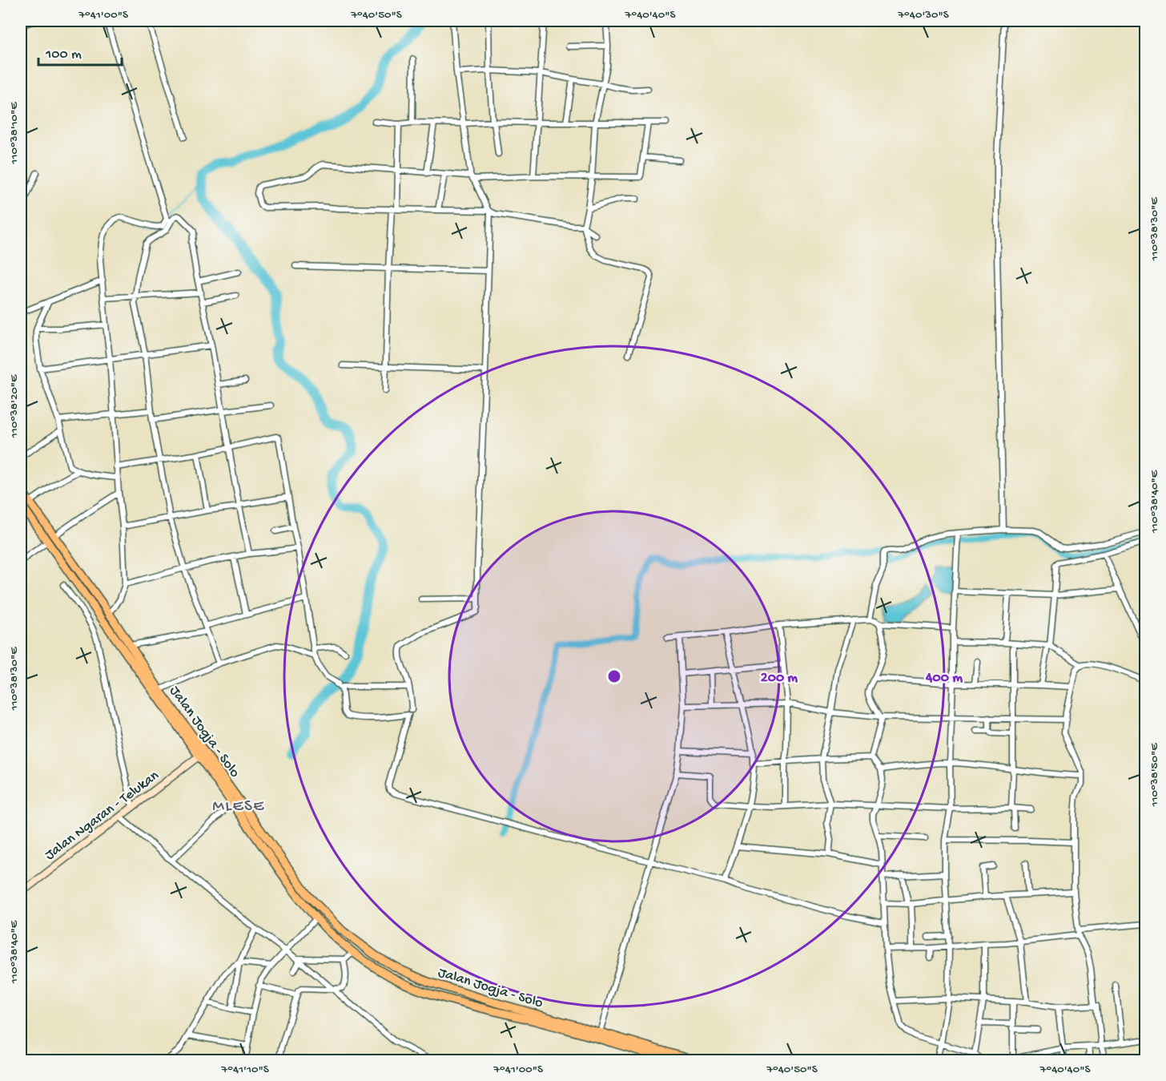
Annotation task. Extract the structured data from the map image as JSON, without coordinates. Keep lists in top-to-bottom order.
{
  "streets": {
    "highway": ["Jalan Jogja - Solo"],
    "main road": ["Jalan Ngaran - Telukan"]
  },
  "crossings": [
    ["Jalan Jogja - Solo", "Jalan Ngaran - Telukan"]
  ],
  "districts": ["MLESE"],
  "scale_bar": "100 m",
  "coordinates": [
    "7°41'00\"S",
    "7°40'50\"S",
    "7°40'40\"S",
    "7°40'30\"S",
    "110°38'10\"E",
    "110°38'30\"E",
    "110°38'20\"E",
    "110°38'40\"E",
    "110°38'50\"E",
    "7°41'10\"S"
  ],
  "rings": ["200 m", "400 m"]
}
